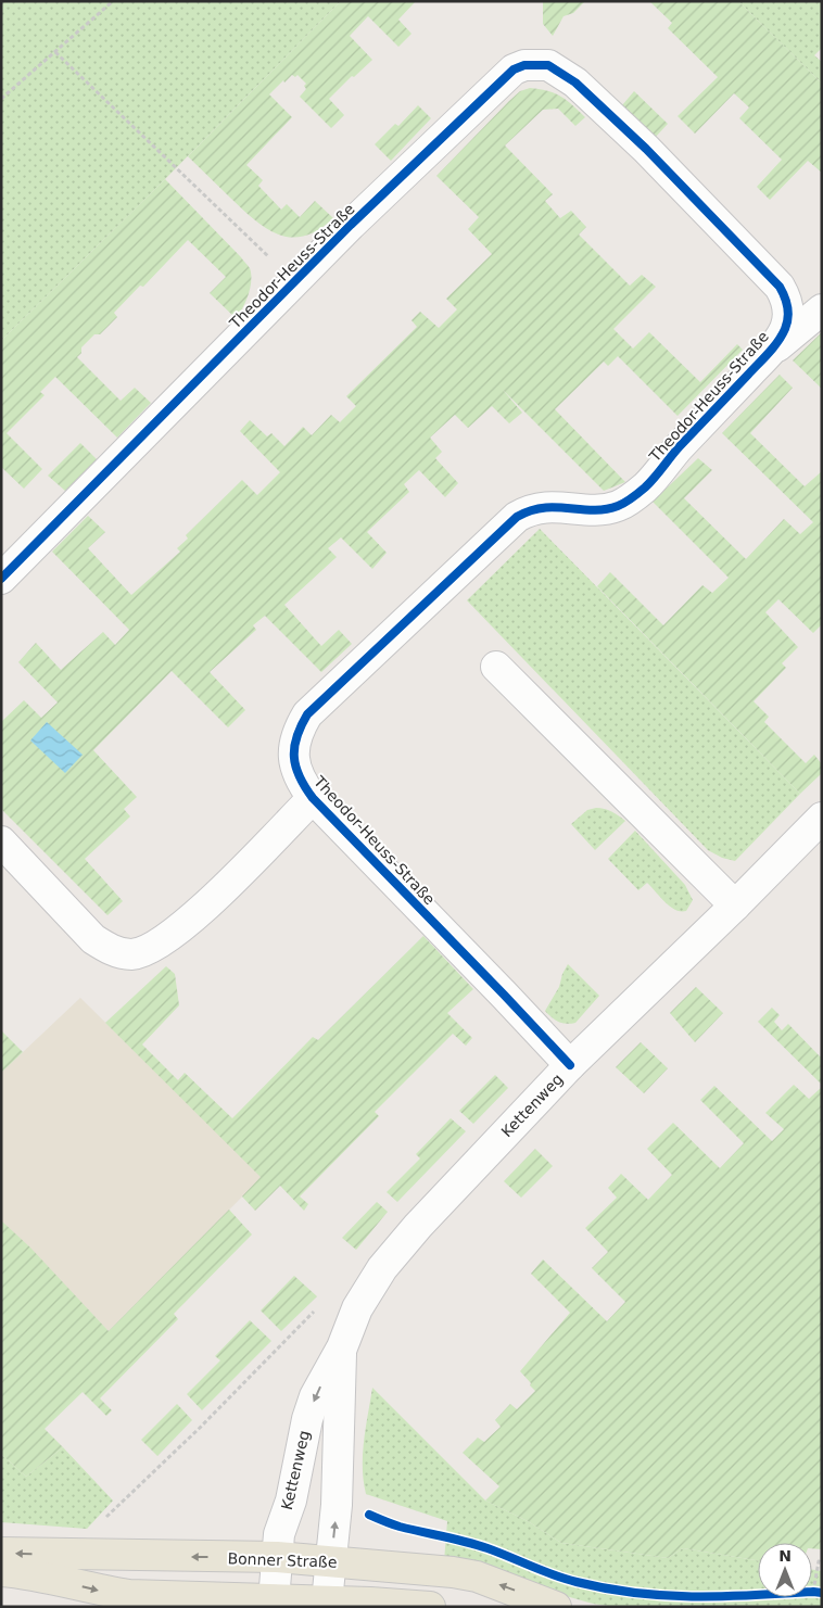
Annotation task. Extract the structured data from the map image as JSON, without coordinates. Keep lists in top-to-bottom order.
{
  "streets": {
    "main road": ["Bonner Straße"],
    "street": ["Theodor-Heuss-Straße", "Kettenweg"]
  },
  "crossings": [
    ["Theodor-Heuss-Straße", "Kettenweg"],
    ["Kettenweg", "Bonner Straße"]
  ],
  "north": "top"
}
